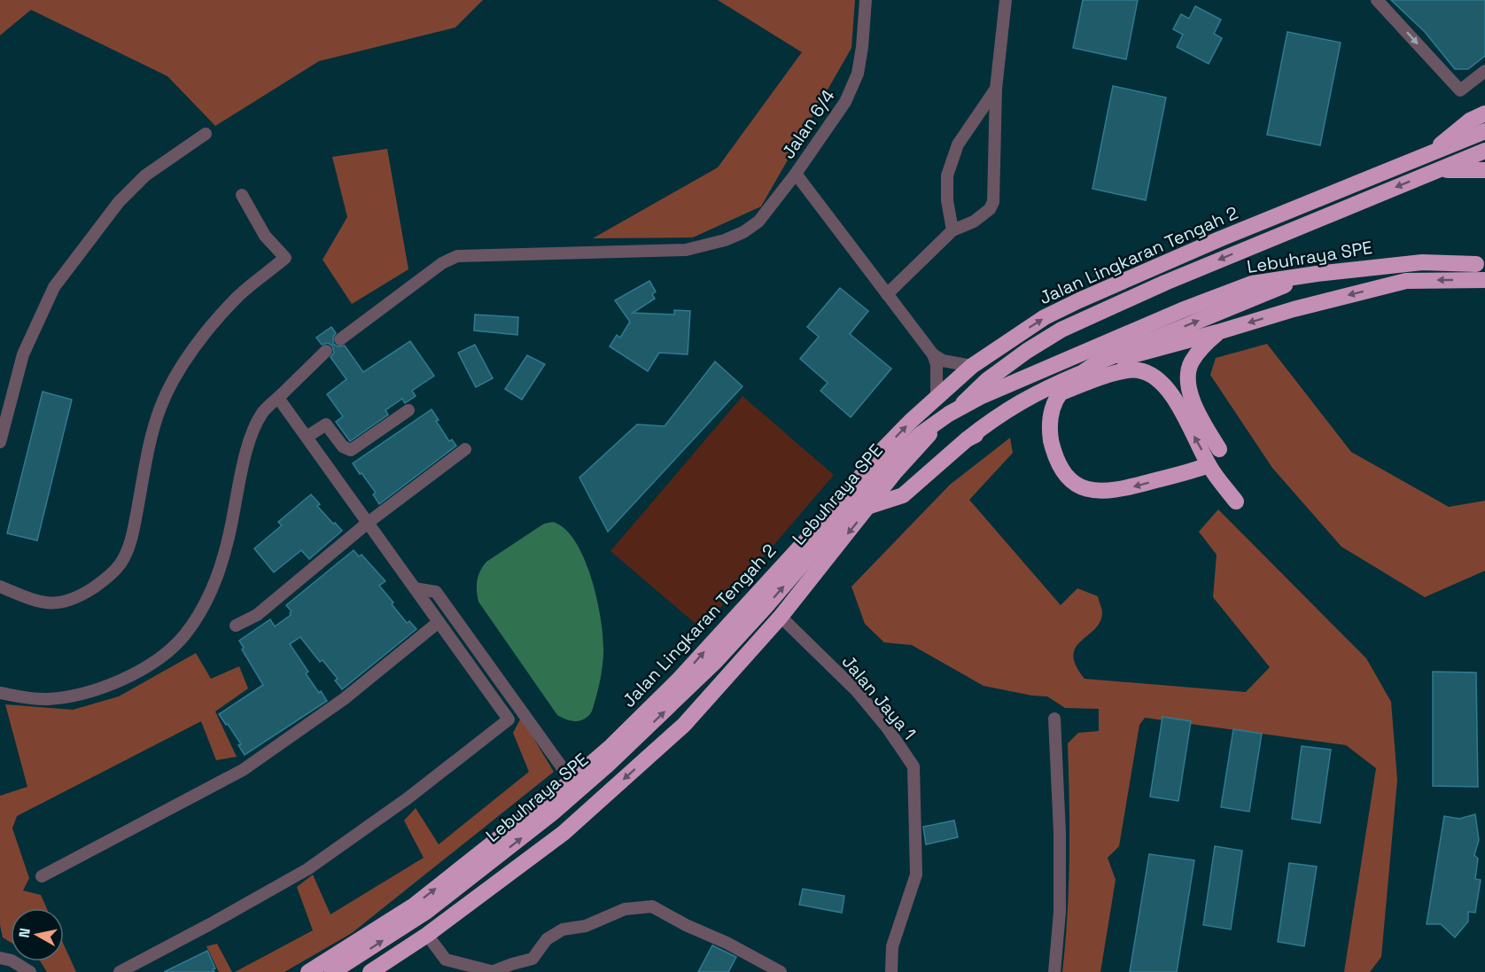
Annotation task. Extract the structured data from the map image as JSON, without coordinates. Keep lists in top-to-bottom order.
{
  "streets": {
    "highway": ["Jalan Lingkaran Tengah 2", "Lebuhraya SPE"],
    "street": ["Jalan 6/4", "Jalan Jaya 1"]
  },
  "crossings": [
    ["Jalan Lingkaran Tengah 2", "Jalan Jaya 1"]
  ],
  "north": "left"
}
